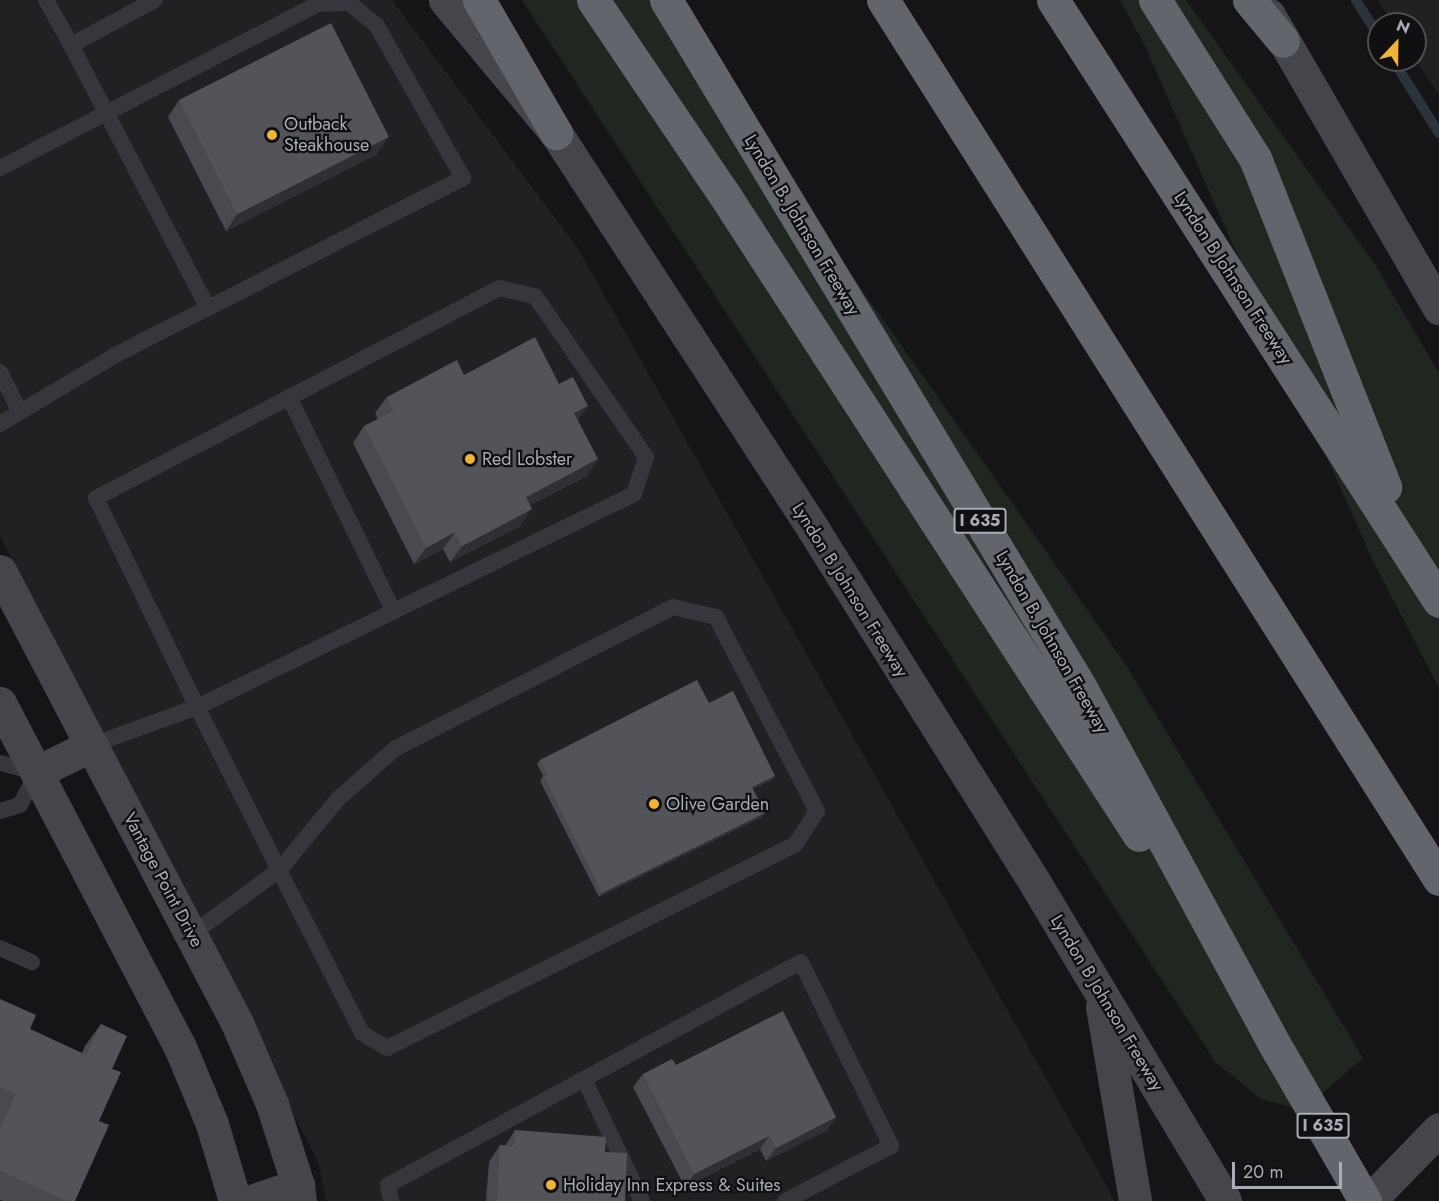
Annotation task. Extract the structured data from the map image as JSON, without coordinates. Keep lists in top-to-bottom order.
{
  "streets": {
    "highway": ["Lyndon B. Johnson Freeway", "Lyndon B Johnson Freeway", "I 635"],
    "main road": ["Vantage Point Drive"]
  },
  "places": [
    "Outback Steakhouse",
    "Red Lobster",
    "Olive Garden",
    "Holiday Inn Express & Suites"
  ],
  "scale_bar": "20 m",
  "north": "top"
}
